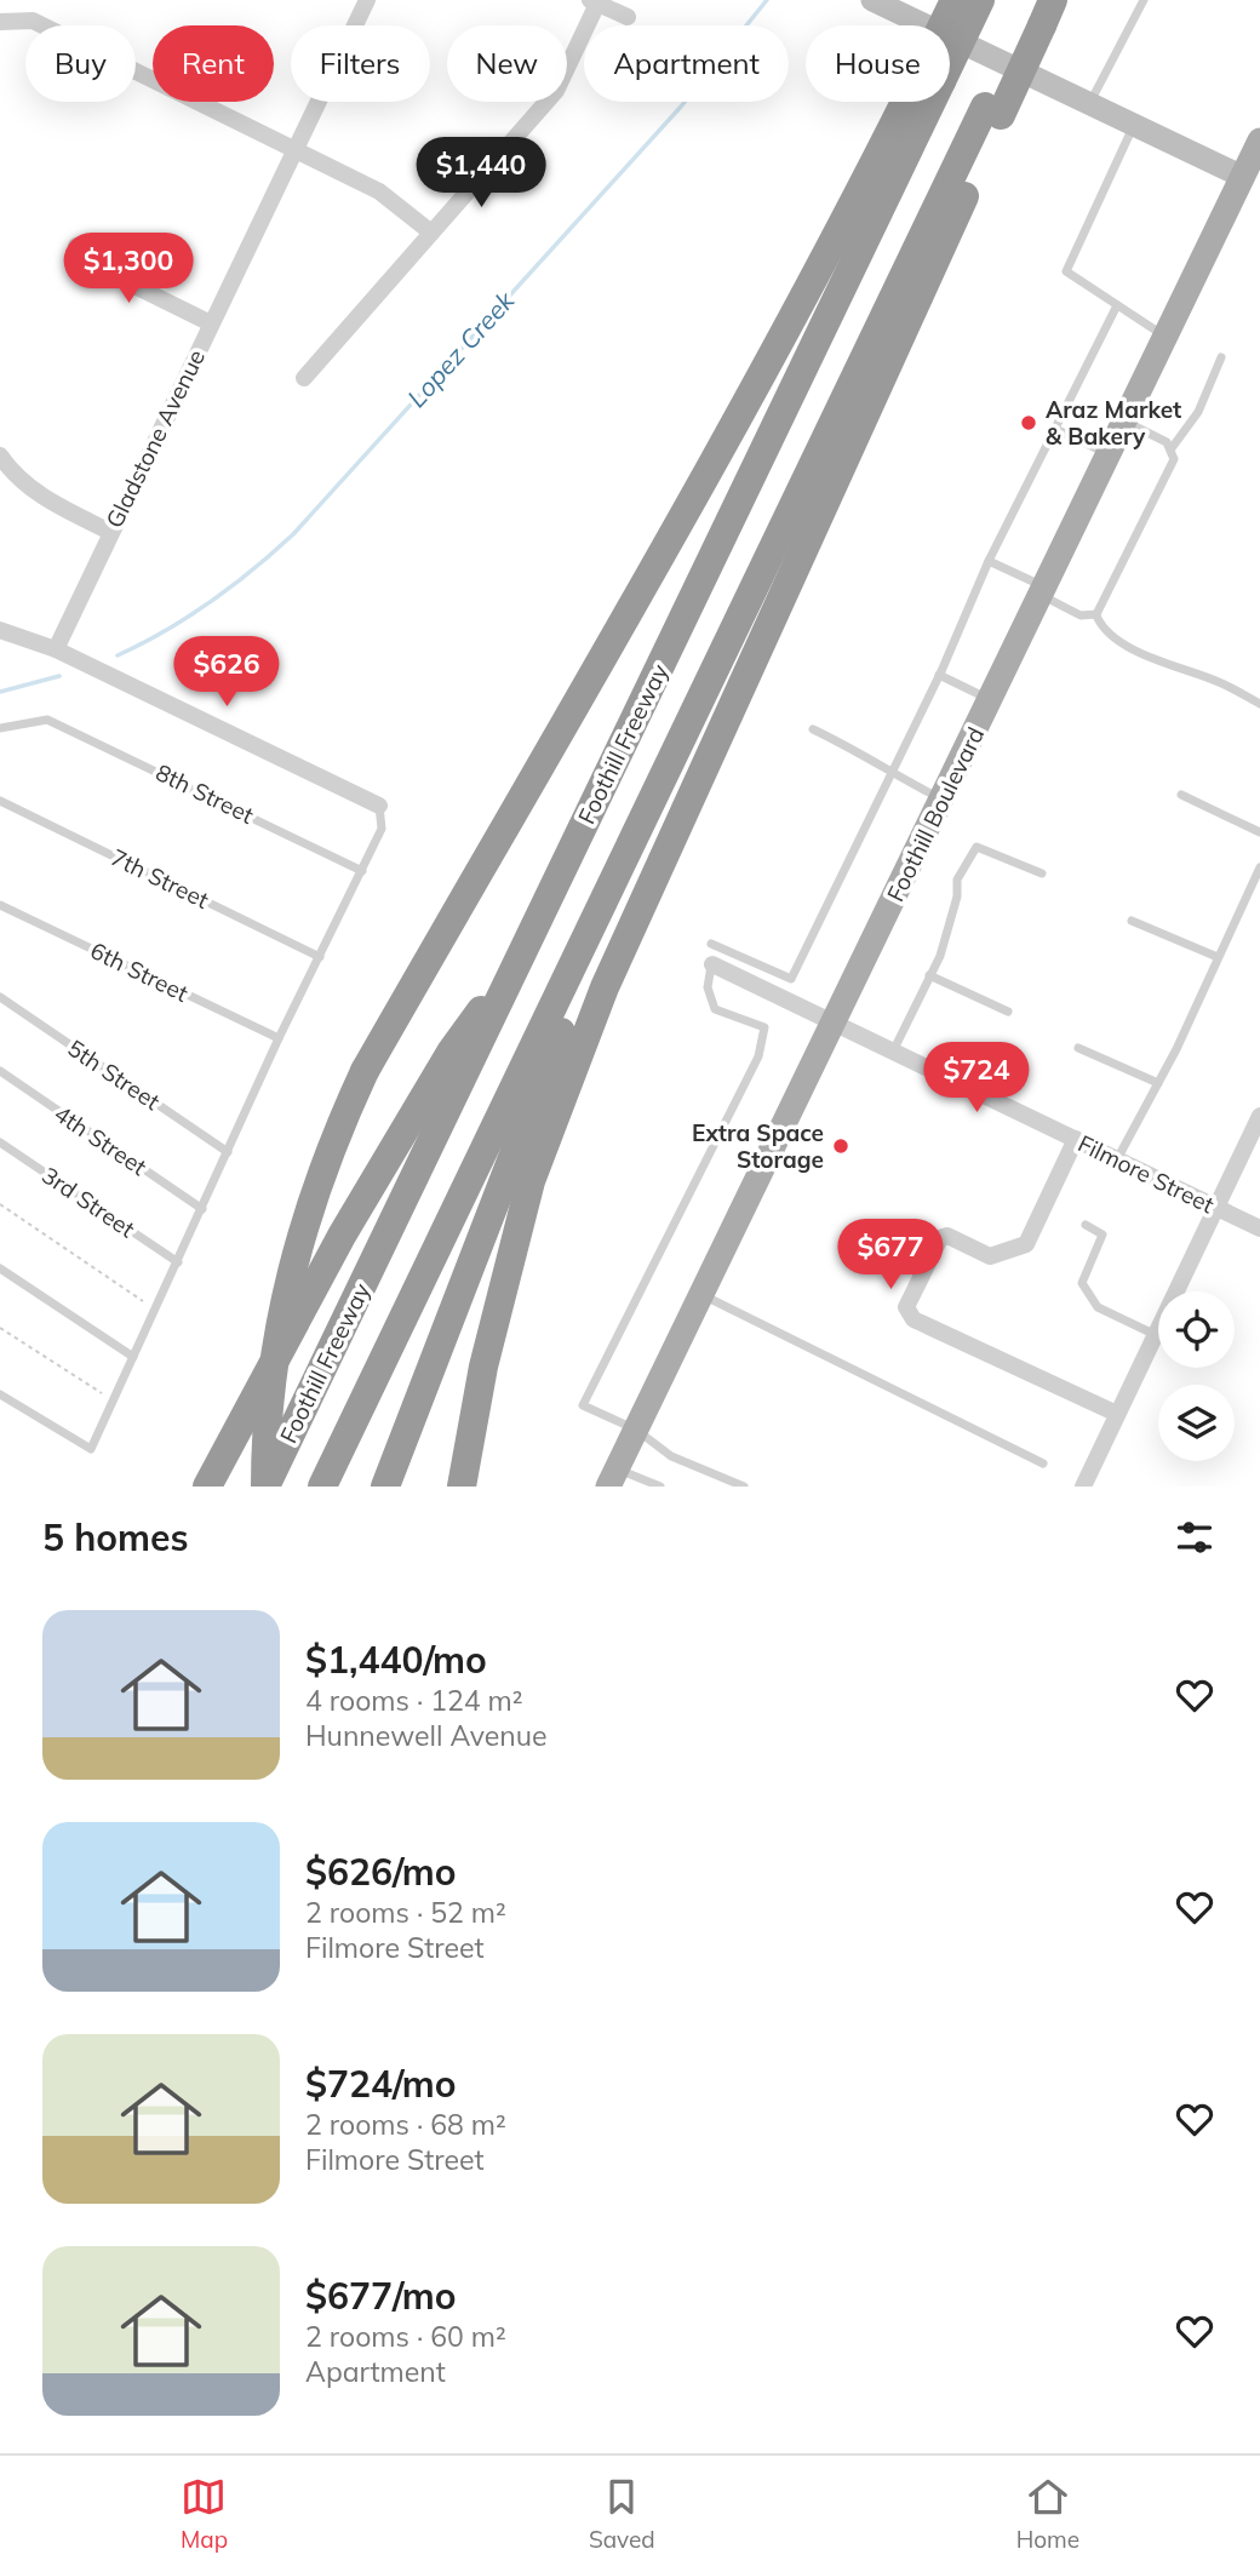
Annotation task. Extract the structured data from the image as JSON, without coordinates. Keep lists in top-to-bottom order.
{
  "streets": {
    "highway": ["Foothill Freeway"],
    "main road": ["Foothill Boulevard"],
    "street": ["Gladstone Avenue", "Filmore Street"],
    "lane": [
      "8th Street",
      "7th Street",
      "6th Street",
      "5th Street",
      "4th Street",
      "3rd Street"
    ]
  },
  "crossings": [
    ["Foothill Boulevard", "Filmore Street"]
  ],
  "water": ["Lopez Creek"],
  "places": ["Araz Market & Bakery", "Extra Space Storage"],
  "page": {
    "chip": [
      "Buy",
      "Rent",
      "Filters",
      "New",
      "Apartment",
      "House"
    ],
    "price": [
      "$1,440",
      "$1,300",
      "$626",
      "$724",
      "$677"
    ],
    "heading": "5 homes",
    "list": [
      {
        "name": "$1,440/mo",
        "note": "4 rooms · 124 m² · Hunnewell Avenue"
      },
      {
        "name": "$626/mo",
        "note": "2 rooms · 52 m² · Filmore Street"
      },
      {
        "name": "$724/mo",
        "note": "2 rooms · 68 m² · Filmore Street"
      },
      {
        "name": "$677/mo",
        "note": "2 rooms · 60 m² · Apartment"
      }
    ],
    "tabs": ["Map", "Saved", "Home"]
  }
}
